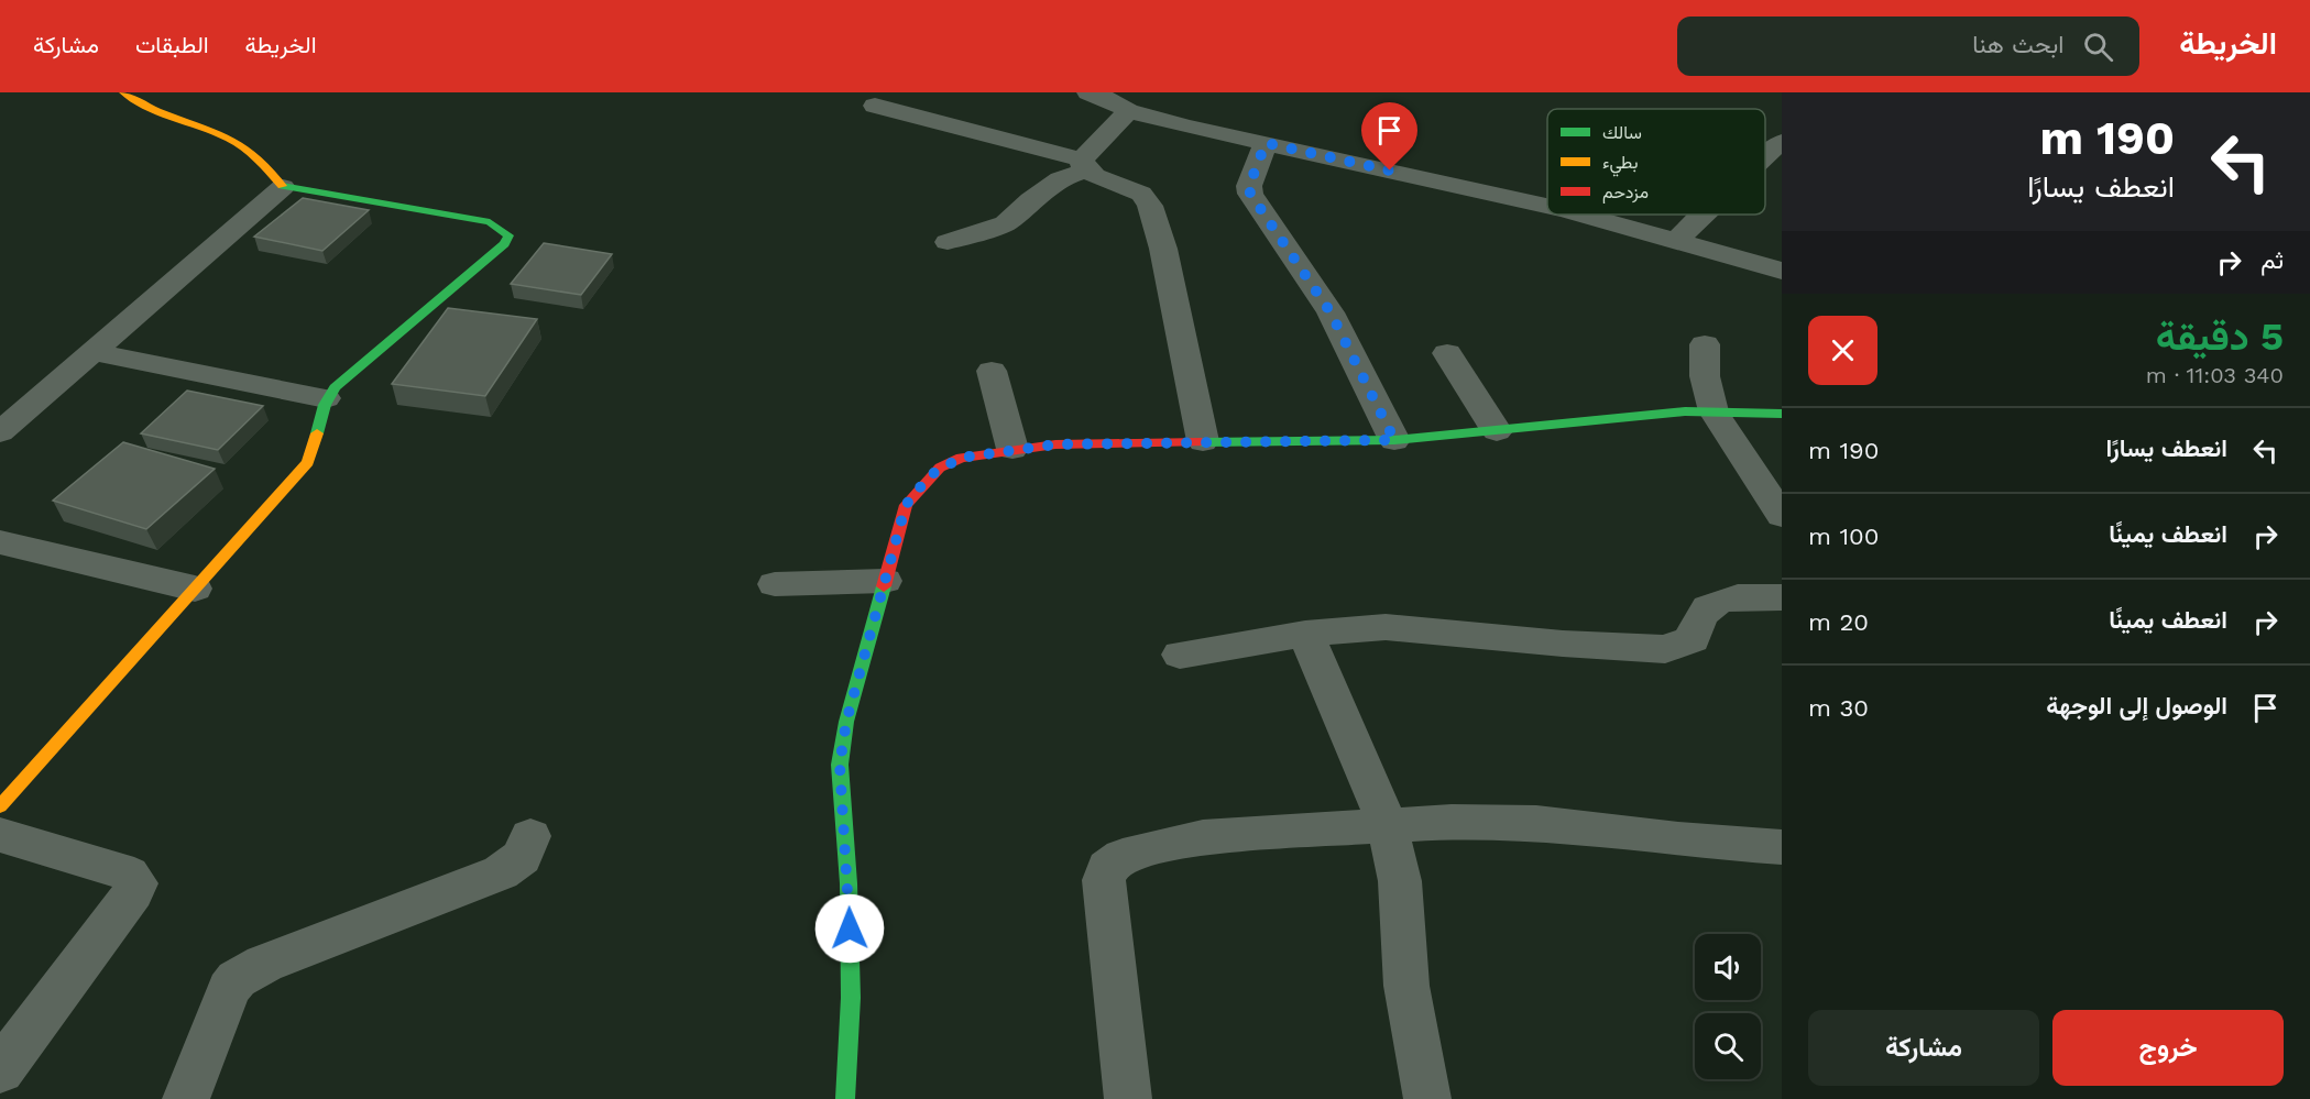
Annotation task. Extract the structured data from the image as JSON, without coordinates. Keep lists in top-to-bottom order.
{
  "legend": ["سالك", "بطيء", "مزدحم"],
  "page": {
    "header": "الخريطة",
    "search": "ابحث هنا",
    "nav": ["الخريطة", "الطبقات", "مشاركة"],
    "turn": ["190 m", "انعطف يسارًا"],
    "then": "ثم",
    "heading": ["5 دقيقة", "340 m · 11:03"],
    "list": [
      {
        "name": "انعطف يسارًا",
        "value": "190 m"
      },
      {
        "name": "انعطف يمينًا",
        "value": "100 m"
      },
      {
        "name": "انعطف يمينًا",
        "value": "20 m"
      },
      {
        "name": "الوصول إلى الوجهة",
        "value": "30 m"
      }
    ],
    "buttons": ["خروج", "مشاركة"]
  }
}
